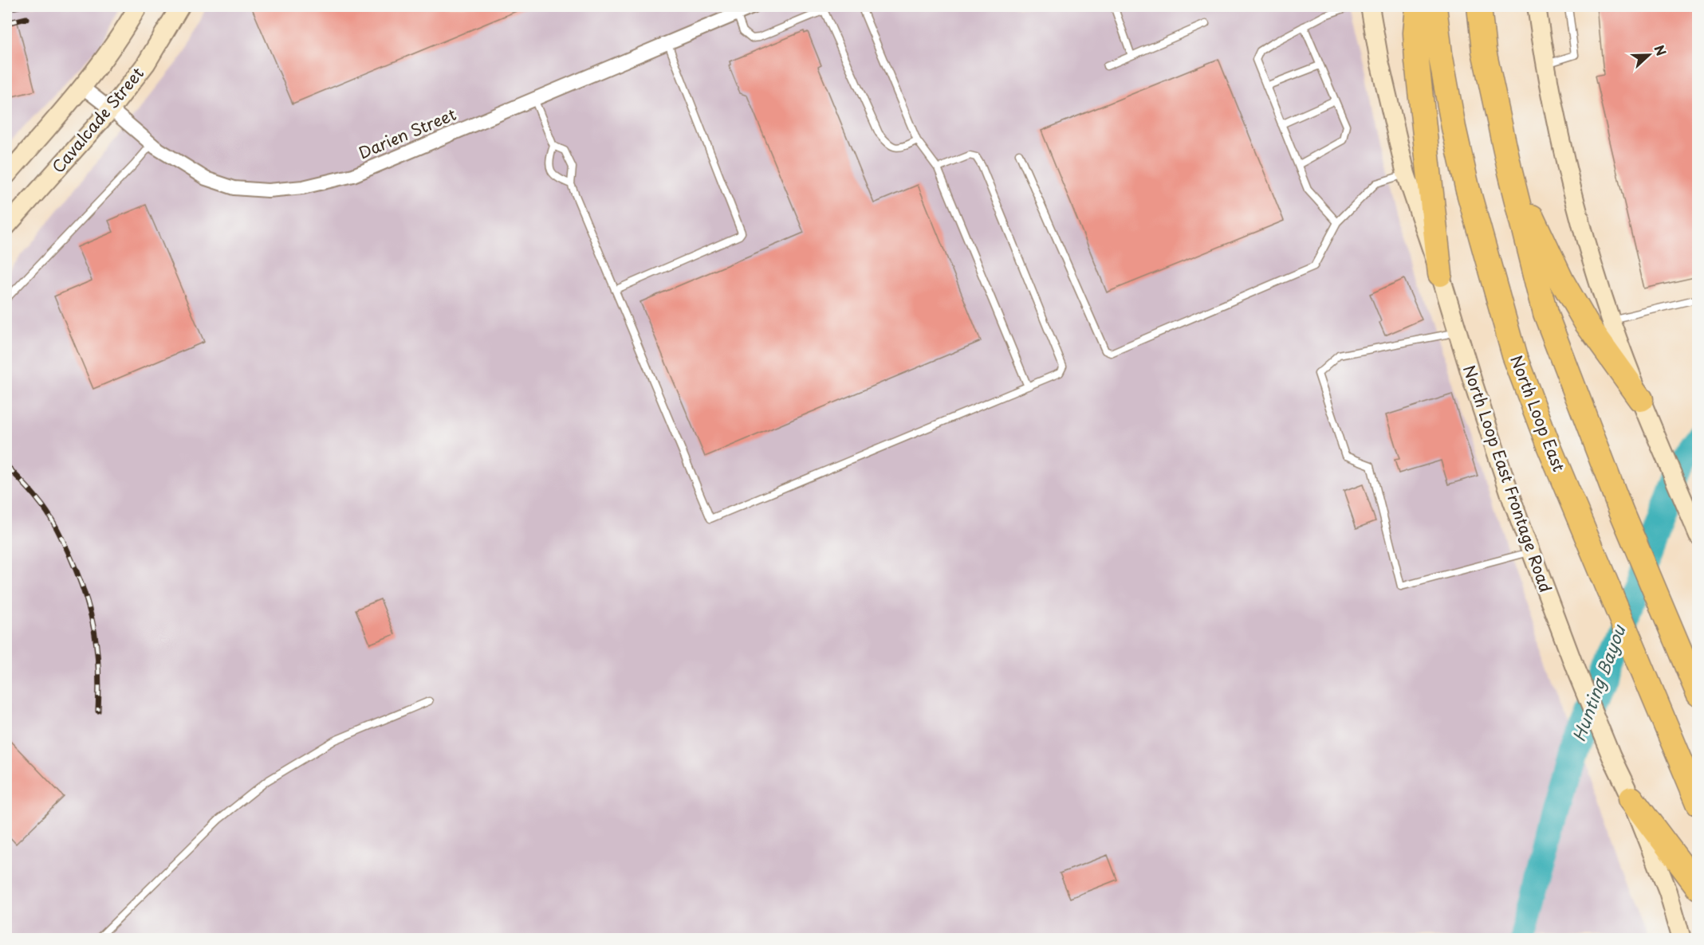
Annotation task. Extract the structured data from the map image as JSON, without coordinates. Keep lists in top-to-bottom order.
{
  "streets": {
    "highway": ["North Loop East"],
    "main road": ["Cavalcade Street", "North Loop East Frontage Road"],
    "street": ["Darien Street"]
  },
  "crossings": [
    ["Cavalcade Street", "Darien Street"]
  ],
  "water": ["Hunting Bayou"],
  "north": "right"
}
